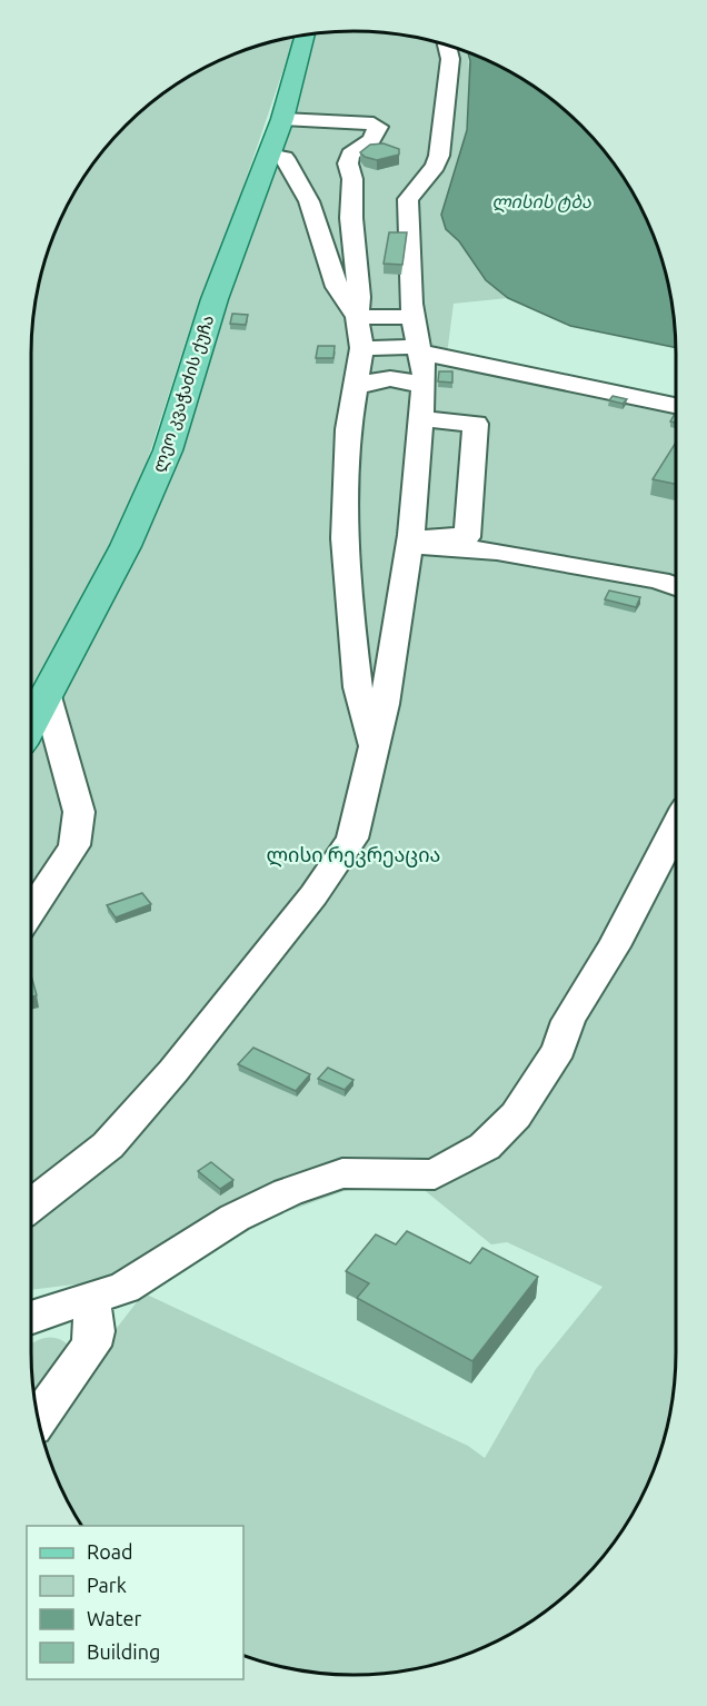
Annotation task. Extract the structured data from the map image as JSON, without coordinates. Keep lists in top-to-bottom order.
{
  "streets": {
    "main road": ["ლეო კვაჭაძის ქუჩა"]
  },
  "water": ["ლისის ტბა"],
  "parks": ["ლისი რეკრეაცია"],
  "legend": [
    "Road",
    "Park",
    "Water",
    "Building"
  ]
}
